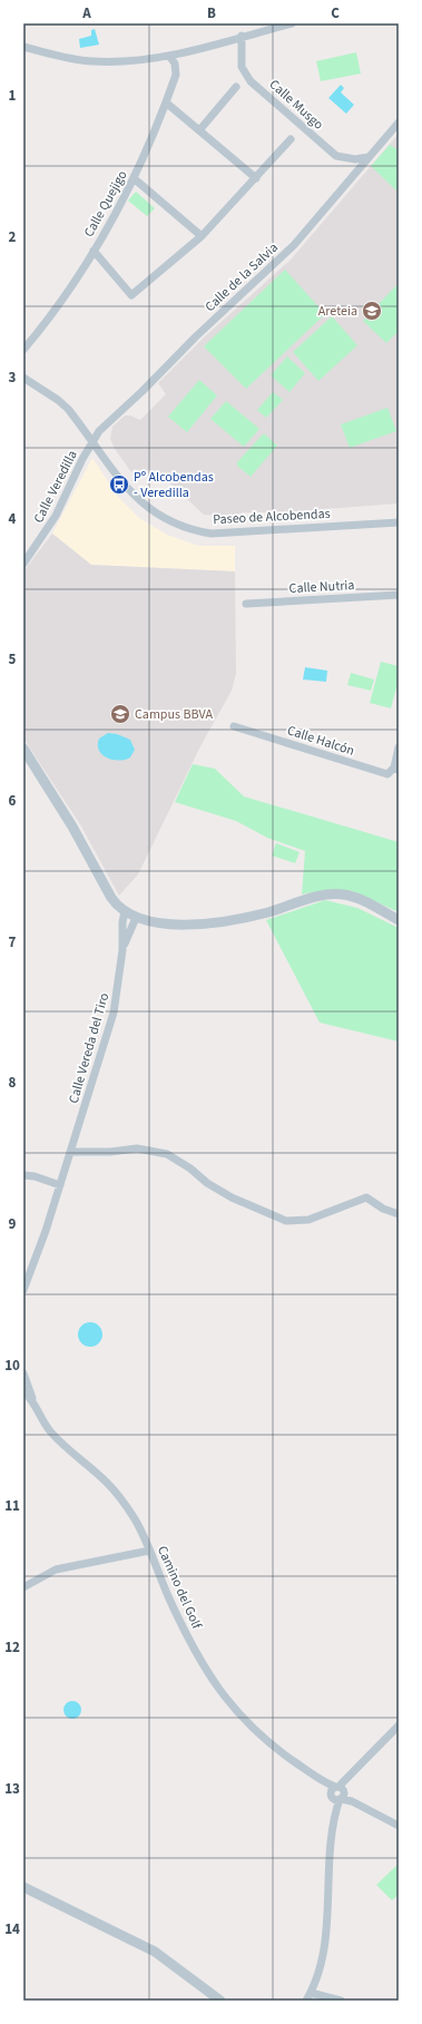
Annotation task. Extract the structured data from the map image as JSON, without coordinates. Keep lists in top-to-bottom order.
{
  "streets": {
    "street": [
      "Calle Musgo",
      "Calle Quejigo",
      "Calle de la Salvia",
      "Calle Veredilla",
      "Paseo de Alcobendas",
      "Calle Nutria",
      "Calle Halcón",
      "Calle Vereda del Tiro",
      "Camino del Golf"
    ]
  },
  "crossings": [
    ["Calle Musgo", "Calle de la Salvia"],
    ["Calle de la Salvia", "Calle Veredilla"],
    ["Calle de la Salvia", "Paseo de Alcobendas"],
    ["Calle Veredilla", "Paseo de Alcobendas"]
  ],
  "places": {
    "school or university": ["Areteia", "Campus BBVA"],
    "bus stop": ["Pº Alcobendas - Veredilla"]
  },
  "grid": {
    "columns": ["A", "B", "C"],
    "rows": [
      "1",
      "2",
      "3",
      "4",
      "5",
      "6",
      "7",
      "8",
      "9",
      "10",
      "11",
      "12",
      "13",
      "14"
    ]
  }
}
